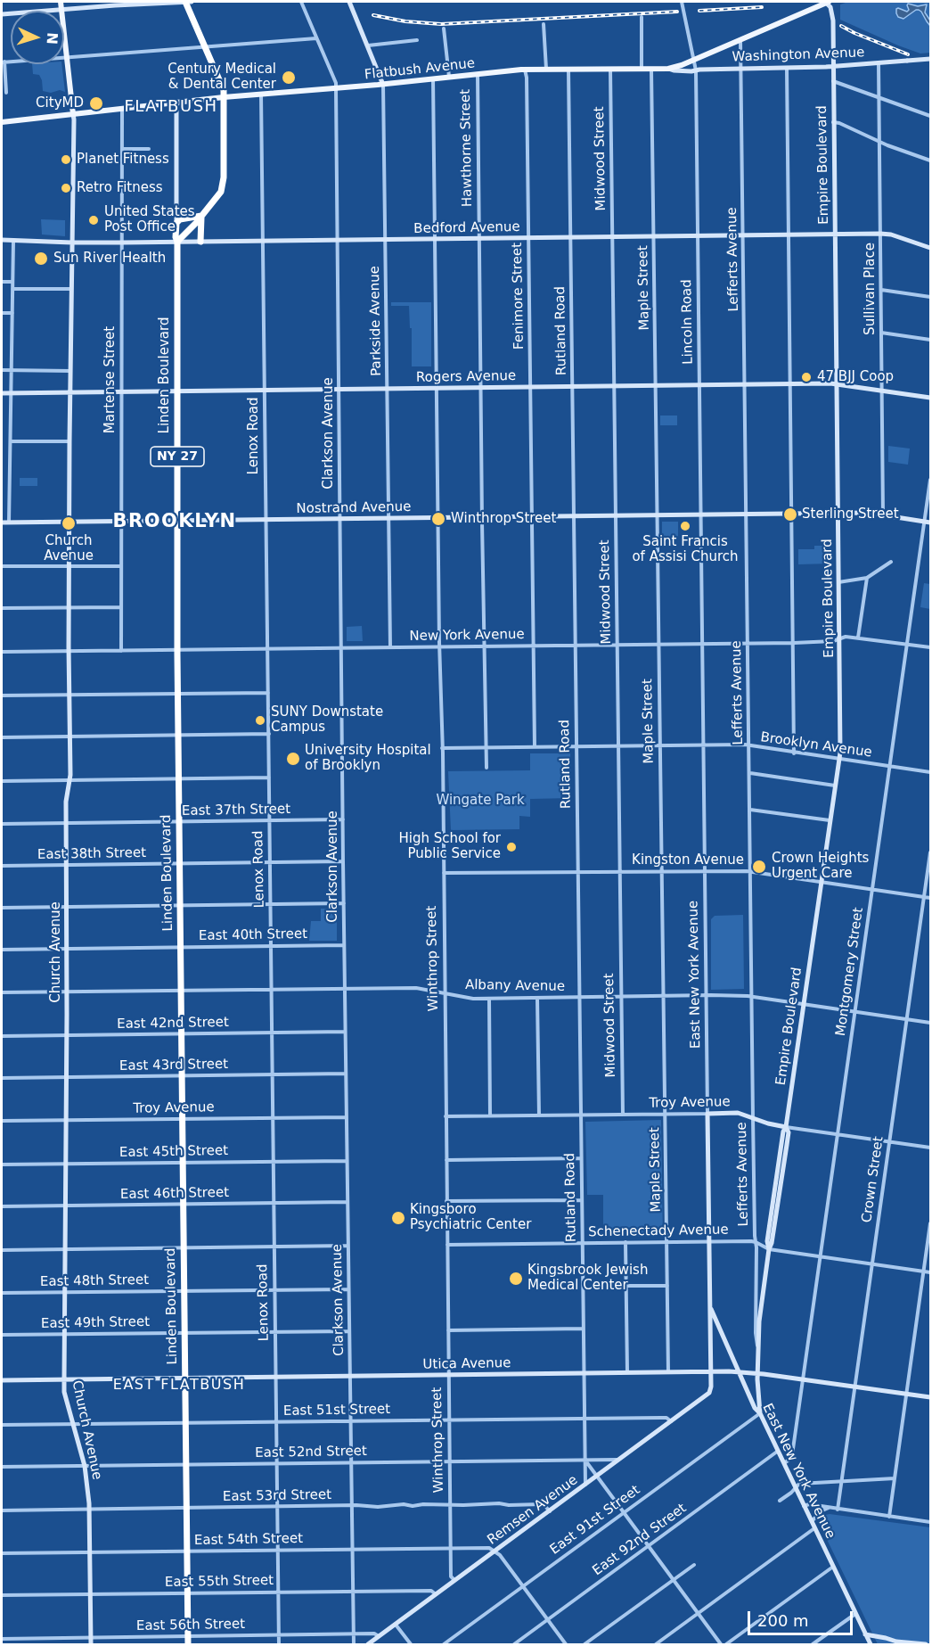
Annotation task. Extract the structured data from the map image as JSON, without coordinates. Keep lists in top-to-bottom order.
{
  "streets": {
    "highway": ["Linden Boulevard", "NY 27"],
    "main road": [
      "Washington Avenue",
      "Flatbush Avenue",
      "Empire Boulevard",
      "Bedford Avenue",
      "Parkside Avenue",
      "Rogers Avenue",
      "Nostrand Avenue",
      "Church Avenue",
      "East New York Avenue",
      "Troy Avenue",
      "Utica Avenue",
      "Remsen Avenue"
    ],
    "street": [
      "Hawthorne Street",
      "Midwood Street",
      "Lefferts Avenue",
      "Maple Street",
      "Sullivan Place",
      "Fenimore Street",
      "Lincoln Road",
      "Rutland Road",
      "Martense Street",
      "Clarkson Avenue",
      "Lenox Road",
      "New York Avenue",
      "Brooklyn Avenue",
      "East 37th Street",
      "East 38th Street",
      "Kingston Avenue",
      "East 40th Street",
      "Winthrop Street",
      "Montgomery Street",
      "Albany Avenue",
      "East 42nd Street",
      "East 43rd Street",
      "East 45th Street",
      "Crown Street",
      "East 46th Street",
      "Schenectady Avenue",
      "East 48th Street",
      "East 49th Street",
      "East 51st Street",
      "East 52nd Street",
      "East 53rd Street",
      "East 91st Street",
      "East 54th Street",
      "East 92nd Street",
      "East 55th Street",
      "East 56th Street"
    ]
  },
  "crossings": [
    ["Washington Avenue", "Flatbush Avenue"],
    ["Washington Avenue", "Empire Boulevard"],
    ["Washington Avenue", "Lefferts Avenue"],
    ["Washington Avenue", "Sullivan Place"],
    ["Washington Avenue", "Lincoln Road"],
    ["Flatbush Avenue", "Hawthorne Street"],
    ["Flatbush Avenue", "Midwood Street"],
    ["Flatbush Avenue", "Empire Boulevard"],
    ["Flatbush Avenue", "Lefferts Avenue"],
    ["Flatbush Avenue", "Maple Street"],
    ["Flatbush Avenue", "Fenimore Street"],
    ["Flatbush Avenue", "Parkside Avenue"],
    ["Flatbush Avenue", "Lincoln Road"],
    ["Flatbush Avenue", "Rutland Road"],
    ["Flatbush Avenue", "Linden Boulevard"],
    ["Flatbush Avenue", "Martense Street"],
    ["Flatbush Avenue", "Clarkson Avenue"],
    ["Flatbush Avenue", "Lenox Road"],
    ["Flatbush Avenue", "Church Avenue"],
    ["Flatbush Avenue", "Winthrop Street"],
    ["Hawthorne Street", "Bedford Avenue"],
    ["Hawthorne Street", "Rogers Avenue"],
    ["Hawthorne Street", "Nostrand Avenue"],
    ["Hawthorne Street", "New York Avenue"],
    ["Hawthorne Street", "Brooklyn Avenue"],
    ["Midwood Street", "Bedford Avenue"],
    ["Midwood Street", "Rogers Avenue"],
    ["Midwood Street", "Nostrand Avenue"],
    ["Midwood Street", "New York Avenue"],
    ["Midwood Street", "Brooklyn Avenue"],
    ["Midwood Street", "Kingston Avenue"],
    ["Midwood Street", "Albany Avenue"],
    ["Midwood Street", "Troy Avenue"],
    ["Empire Boulevard", "Bedford Avenue"],
    ["Empire Boulevard", "Lefferts Avenue"],
    ["Empire Boulevard", "Rogers Avenue"],
    ["Empire Boulevard", "Nostrand Avenue"],
    ["Empire Boulevard", "New York Avenue"],
    ["Empire Boulevard", "Brooklyn Avenue"],
    ["Empire Boulevard", "Kingston Avenue"],
    ["Empire Boulevard", "East New York Avenue"],
    ["Empire Boulevard", "Albany Avenue"],
    ["Empire Boulevard", "Troy Avenue"],
    ["Empire Boulevard", "Schenectady Avenue"],
    ["Empire Boulevard", "Utica Avenue"],
    ["Empire Boulevard", "East 91st Street"],
    ["Bedford Avenue", "Lefferts Avenue"],
    ["Bedford Avenue", "Maple Street"],
    ["Bedford Avenue", "Sullivan Place"],
    ["Bedford Avenue", "Fenimore Street"],
    ["Bedford Avenue", "Parkside Avenue"],
    ["Bedford Avenue", "Lincoln Road"],
    ["Bedford Avenue", "Rutland Road"],
    ["Bedford Avenue", "Linden Boulevard"],
    ["Bedford Avenue", "Martense Street"],
    ["Bedford Avenue", "Clarkson Avenue"],
    ["Bedford Avenue", "Lenox Road"],
    ["Bedford Avenue", "Church Avenue"],
    ["Bedford Avenue", "Winthrop Street"],
    ["Lefferts Avenue", "Rogers Avenue"],
    ["Lefferts Avenue", "Nostrand Avenue"],
    ["Lefferts Avenue", "New York Avenue"],
    ["Lefferts Avenue", "Brooklyn Avenue"],
    ["Lefferts Avenue", "Kingston Avenue"],
    ["Lefferts Avenue", "Albany Avenue"],
    ["Lefferts Avenue", "Troy Avenue"],
    ["Lefferts Avenue", "Schenectady Avenue"],
    ["Maple Street", "Rogers Avenue"],
    ["Maple Street", "Nostrand Avenue"],
    ["Maple Street", "New York Avenue"],
    ["Maple Street", "Brooklyn Avenue"],
    ["Maple Street", "Kingston Avenue"],
    ["Maple Street", "Albany Avenue"],
    ["Maple Street", "Troy Avenue"],
    ["Maple Street", "Schenectady Avenue"],
    ["Maple Street", "Utica Avenue"],
    ["Sullivan Place", "Rogers Avenue"],
    ["Sullivan Place", "Nostrand Avenue"],
    ["Fenimore Street", "Rogers Avenue"],
    ["Fenimore Street", "Nostrand Avenue"],
    ["Fenimore Street", "New York Avenue"],
    ["Fenimore Street", "Brooklyn Avenue"],
    ["Parkside Avenue", "Rogers Avenue"],
    ["Parkside Avenue", "Nostrand Avenue"],
    ["Parkside Avenue", "New York Avenue"],
    ["Lincoln Road", "Rogers Avenue"],
    ["Lincoln Road", "Nostrand Avenue"],
    ["Lincoln Road", "New York Avenue"],
    ["Lincoln Road", "East New York Avenue"],
    ["Rutland Road", "Rogers Avenue"],
    ["Rutland Road", "Nostrand Avenue"],
    ["Rutland Road", "New York Avenue"],
    ["Rutland Road", "Brooklyn Avenue"],
    ["Rutland Road", "Kingston Avenue"],
    ["Rutland Road", "Albany Avenue"],
    ["Rutland Road", "Troy Avenue"],
    ["Rutland Road", "Schenectady Avenue"],
    ["Rutland Road", "Utica Avenue"],
    ["Rutland Road", "East 51st Street"],
    ["Rutland Road", "East 52nd Street"],
    ["Rutland Road", "Remsen Avenue"],
    ["Linden Boulevard", "Rogers Avenue"],
    ["Linden Boulevard", "Nostrand Avenue"],
    ["Linden Boulevard", "New York Avenue"],
    ["Linden Boulevard", "East 37th Street"],
    ["Linden Boulevard", "East 38th Street"],
    ["Linden Boulevard", "East 40th Street"],
    ["Linden Boulevard", "Albany Avenue"],
    ["Linden Boulevard", "East 42nd Street"],
    ["Linden Boulevard", "East 43rd Street"],
    ["Linden Boulevard", "Troy Avenue"],
    ["Linden Boulevard", "East 45th Street"],
    ["Linden Boulevard", "East 46th Street"],
    ["Linden Boulevard", "East 48th Street"],
    ["Linden Boulevard", "East 49th Street"],
    ["Linden Boulevard", "Utica Avenue"],
    ["Linden Boulevard", "East 51st Street"],
    ["Linden Boulevard", "East 52nd Street"],
    ["Linden Boulevard", "East 53rd Street"],
    ["Linden Boulevard", "East 54th Street"],
    ["Linden Boulevard", "East 55th Street"],
    ["Linden Boulevard", "East 56th Street"],
    ["Rogers Avenue", "Martense Street"],
    ["Rogers Avenue", "Clarkson Avenue"],
    ["Rogers Avenue", "Lenox Road"],
    ["Rogers Avenue", "Church Avenue"],
    ["Rogers Avenue", "Winthrop Street"],
    ["Martense Street", "Nostrand Avenue"],
    ["Martense Street", "New York Avenue"],
    ["Clarkson Avenue", "Nostrand Avenue"],
    ["Clarkson Avenue", "New York Avenue"],
    ["Clarkson Avenue", "East 37th Street"],
    ["Clarkson Avenue", "East 38th Street"],
    ["Clarkson Avenue", "East 40th Street"],
    ["Clarkson Avenue", "Albany Avenue"],
    ["Clarkson Avenue", "East 42nd Street"],
    ["Clarkson Avenue", "East 43rd Street"],
    ["Clarkson Avenue", "Troy Avenue"],
    ["Clarkson Avenue", "East 45th Street"],
    ["Clarkson Avenue", "East 46th Street"],
    ["Clarkson Avenue", "East 48th Street"],
    ["Clarkson Avenue", "East 49th Street"],
    ["Clarkson Avenue", "Utica Avenue"],
    ["Clarkson Avenue", "East 51st Street"],
    ["Clarkson Avenue", "East 52nd Street"],
    ["Clarkson Avenue", "East 53rd Street"],
    ["Clarkson Avenue", "East 54th Street"],
    ["Clarkson Avenue", "East 55th Street"],
    ["Clarkson Avenue", "East 56th Street"],
    ["Lenox Road", "Nostrand Avenue"],
    ["Lenox Road", "New York Avenue"],
    ["Lenox Road", "East 37th Street"],
    ["Lenox Road", "East 38th Street"],
    ["Lenox Road", "East 40th Street"],
    ["Lenox Road", "Albany Avenue"],
    ["Lenox Road", "East 42nd Street"],
    ["Lenox Road", "East 43rd Street"],
    ["Lenox Road", "Troy Avenue"],
    ["Lenox Road", "East 45th Street"],
    ["Lenox Road", "East 46th Street"],
    ["Lenox Road", "East 48th Street"],
    ["Lenox Road", "East 49th Street"],
    ["Lenox Road", "Utica Avenue"],
    ["Lenox Road", "East 51st Street"],
    ["Lenox Road", "East 52nd Street"],
    ["Lenox Road", "East 53rd Street"],
    ["Lenox Road", "East 54th Street"],
    ["Lenox Road", "East 55th Street"],
    ["Lenox Road", "East 56th Street"],
    ["Nostrand Avenue", "Church Avenue"],
    ["Nostrand Avenue", "Winthrop Street"],
    ["Nostrand Avenue", "Montgomery Street"],
    ["New York Avenue", "Church Avenue"],
    ["New York Avenue", "Winthrop Street"],
    ["New York Avenue", "Montgomery Street"],
    ["New York Avenue", "East New York Avenue"],
    ["Brooklyn Avenue", "Winthrop Street"],
    ["Brooklyn Avenue", "Montgomery Street"],
    ["Brooklyn Avenue", "East New York Avenue"],
    ["East 37th Street", "Church Avenue"],
    ["East 38th Street", "Church Avenue"],
    ["Kingston Avenue", "Winthrop Street"],
    ["Kingston Avenue", "Montgomery Street"],
    ["Kingston Avenue", "East New York Avenue"],
    ["Kingston Avenue", "Crown Street"],
    ["East 40th Street", "Church Avenue"],
    ["Church Avenue", "Albany Avenue"],
    ["Church Avenue", "East 42nd Street"],
    ["Church Avenue", "East 43rd Street"],
    ["Church Avenue", "Troy Avenue"],
    ["Church Avenue", "East 45th Street"],
    ["Church Avenue", "East 46th Street"],
    ["Church Avenue", "East 48th Street"],
    ["Church Avenue", "East 49th Street"],
    ["Church Avenue", "Utica Avenue"],
    ["Church Avenue", "East 51st Street"],
    ["Church Avenue", "East 52nd Street"],
    ["Church Avenue", "East 53rd Street"],
    ["Church Avenue", "East 54th Street"],
    ["Church Avenue", "East 55th Street"],
    ["Church Avenue", "East 56th Street"],
    ["Winthrop Street", "Albany Avenue"],
    ["Winthrop Street", "Troy Avenue"],
    ["Winthrop Street", "Schenectady Avenue"],
    ["Winthrop Street", "Utica Avenue"],
    ["Winthrop Street", "East 51st Street"],
    ["Winthrop Street", "East 52nd Street"],
    ["Winthrop Street", "East 53rd Street"],
    ["Winthrop Street", "Remsen Avenue"],
    ["Winthrop Street", "East 54th Street"],
    ["Montgomery Street", "East New York Avenue"],
    ["Montgomery Street", "Albany Avenue"],
    ["Montgomery Street", "Troy Avenue"],
    ["Montgomery Street", "Schenectady Avenue"],
    ["Montgomery Street", "Utica Avenue"],
    ["East New York Avenue", "Albany Avenue"],
    ["East New York Avenue", "Troy Avenue"],
    ["East New York Avenue", "Schenectady Avenue"],
    ["East New York Avenue", "Utica Avenue"],
    ["East New York Avenue", "Remsen Avenue"],
    ["East New York Avenue", "East 91st Street"],
    ["East New York Avenue", "East 92nd Street"],
    ["Albany Avenue", "Crown Street"],
    ["Troy Avenue", "Crown Street"],
    ["Crown Street", "Schenectady Avenue"],
    ["Crown Street", "Utica Avenue"],
    ["East 51st Street", "Remsen Avenue"],
    ["East 52nd Street", "Remsen Avenue"],
    ["East 53rd Street", "Remsen Avenue"],
    ["Remsen Avenue", "East 54th Street"],
    ["Remsen Avenue", "East 55th Street"],
    ["Remsen Avenue", "East 56th Street"]
  ],
  "districts": ["FLATBUSH", "BROOKLYN", "EAST FLATBUSH"],
  "parks": ["Wingate Park"],
  "places": [
    "Century Medical & Dental Center",
    "CityMD",
    "Planet Fitness",
    "Retro Fitness",
    "United States Post Office",
    "Sun River Health",
    "47 BJJ Coop",
    "Sterling Street",
    "Winthrop Street",
    "Church Avenue",
    "Saint Francis of Assisi Church",
    "SUNY Downstate Campus",
    "University Hospital of Brooklyn",
    "High School for Public Service",
    "Crown Heights Urgent Care",
    "Kingsboro Psychiatric Center",
    "Kingsbrook Jewish Medical Center"
  ],
  "scale_bar": "200 m",
  "north": "right"
}
